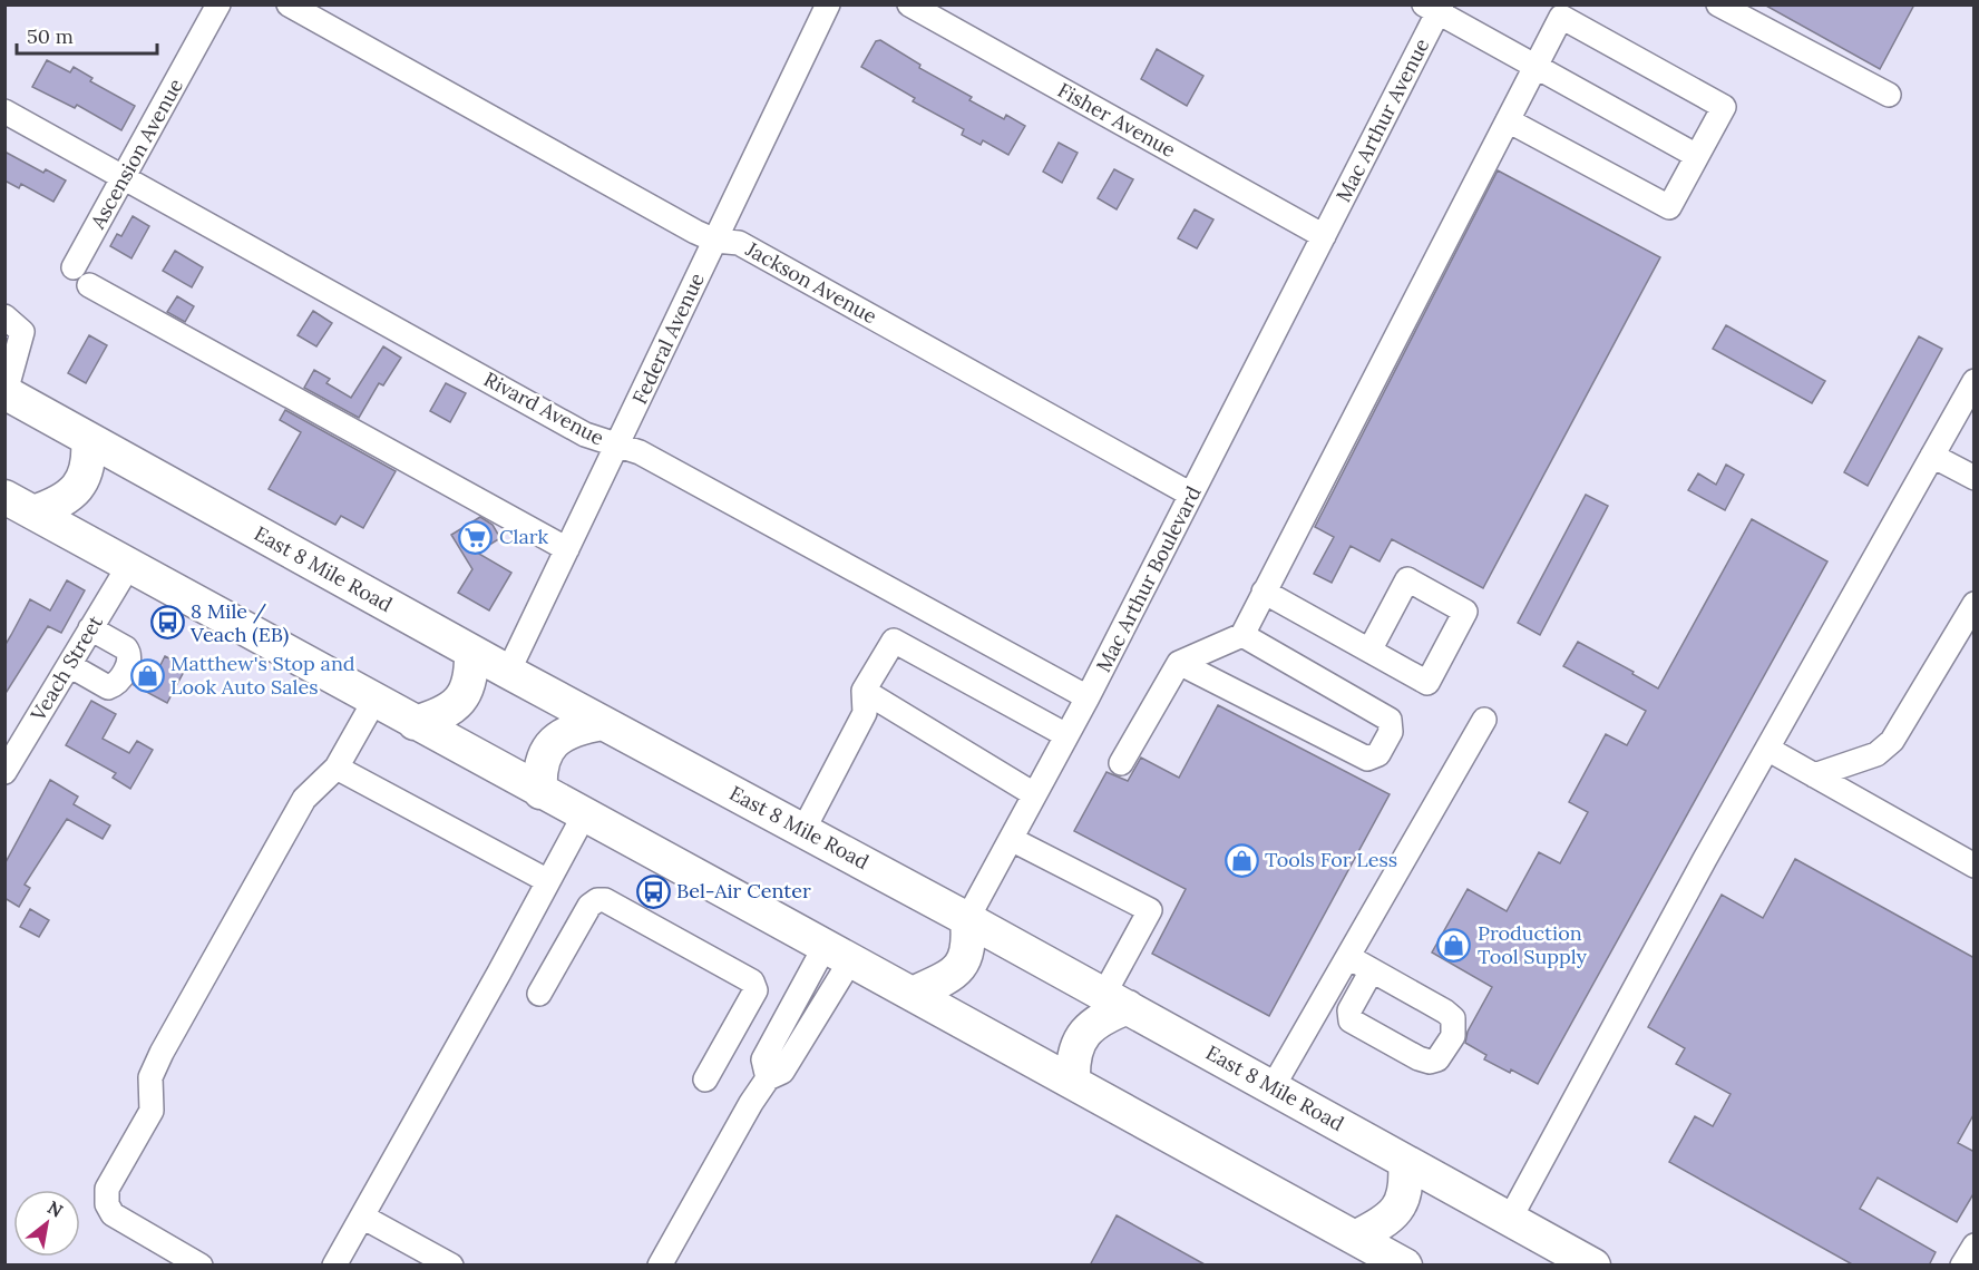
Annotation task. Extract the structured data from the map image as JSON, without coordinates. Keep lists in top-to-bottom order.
{
  "streets": {
    "highway": ["East 8 Mile Road"],
    "street": [
      "Fisher Avenue",
      "Mac Arthur Avenue",
      "Ascension Avenue",
      "Jackson Avenue",
      "Federal Avenue",
      "Rivard Avenue",
      "Mac Arthur Boulevard",
      "Veach Street"
    ]
  },
  "crossings": [
    ["Fisher Avenue", "Mac Arthur Avenue"],
    ["Fisher Avenue", "Mac Arthur Boulevard"],
    ["Mac Arthur Avenue", "Mac Arthur Boulevard"],
    ["Ascension Avenue", "Rivard Avenue"],
    ["Jackson Avenue", "Federal Avenue"],
    ["Jackson Avenue", "Mac Arthur Boulevard"],
    ["Federal Avenue", "Rivard Avenue"],
    ["Federal Avenue", "East 8 Mile Road"],
    ["Rivard Avenue", "Mac Arthur Boulevard"],
    ["East 8 Mile Road", "Mac Arthur Boulevard"]
  ],
  "places": {
    "supermarket": ["Clark"],
    "bus stop": ["8 Mile / Veach (EB)", "Bel-Air Center"],
    "shop": ["Matthew's Stop and Look Auto Sales", "Tools For Less", "Production Tool Supply"]
  },
  "scale_bar": "50 m",
  "north": "top right"
}
